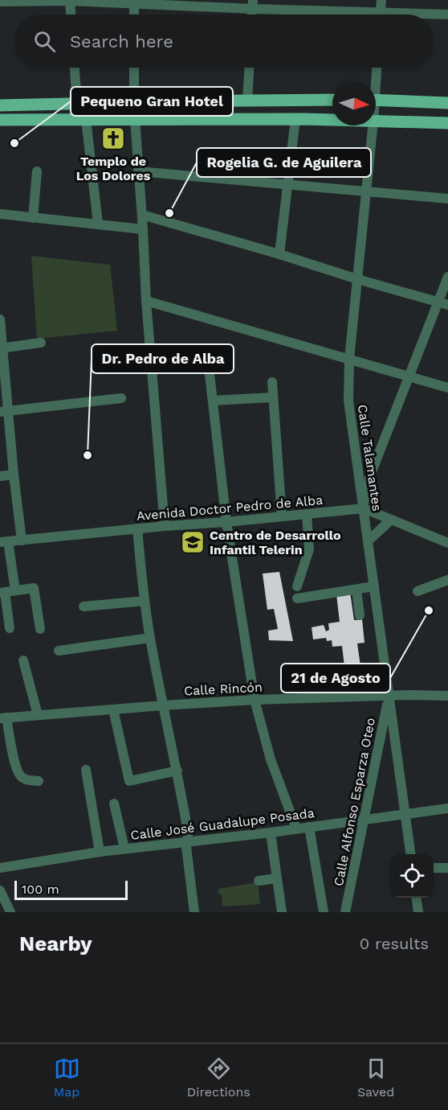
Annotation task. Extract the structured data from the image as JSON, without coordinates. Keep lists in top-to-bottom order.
{
  "streets": {
    "street": [
      "Calle Talamantes",
      "Avenida Doctor Pedro de Alba",
      "Calle Rincón",
      "Calle Alfonso Esparza Oteo",
      "Calle José Guadalupe Posada"
    ]
  },
  "crossings": [
    ["Calle Talamantes", "Avenida Doctor Pedro de Alba"],
    ["Calle Talamantes", "Calle Rincón"],
    ["Calle Talamantes", "Calle Alfonso Esparza Oteo"],
    ["Calle Talamantes", "Calle José Guadalupe Posada"],
    ["Calle Rincón", "Calle Alfonso Esparza Oteo"],
    ["Calle Alfonso Esparza Oteo", "Calle José Guadalupe Posada"]
  ],
  "places": {
    "church": ["Templo de Los Dolores"],
    "other": [
      "Pequeno Gran Hotel",
      "Rogelia G. de Aguilera",
      "Dr. Pedro de Alba",
      "21 de Agosto"
    ],
    "school or university": ["Centro de Desarrollo Infantil Telerin"]
  },
  "scale_bar": "100 m",
  "north": "right",
  "page": {
    "search": "Search here",
    "scale": "100 m",
    "heading": ["Nearby", "0 results"],
    "nav": ["Map", "Directions", "Saved"]
  }
}
